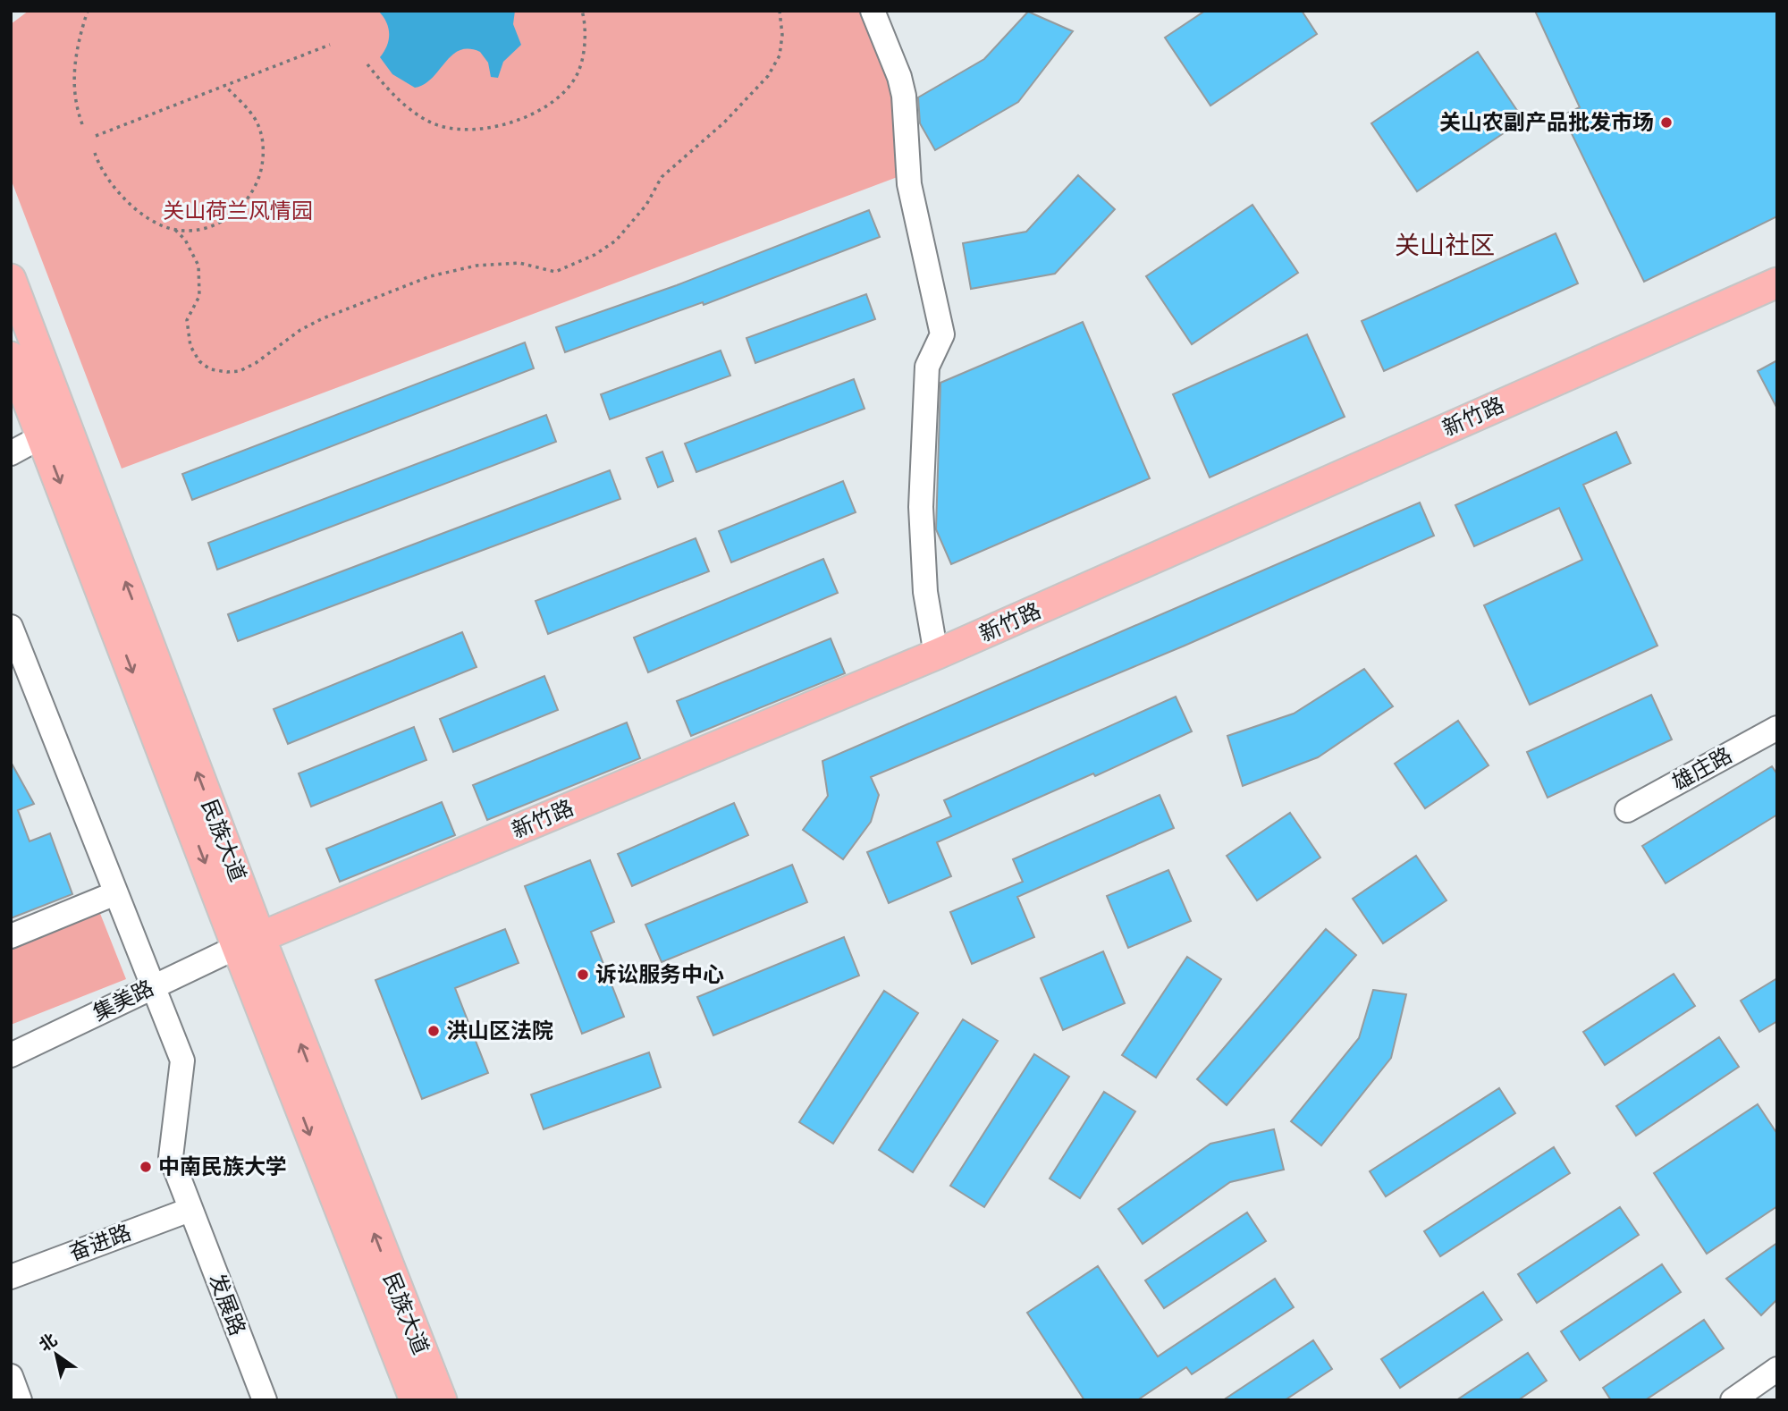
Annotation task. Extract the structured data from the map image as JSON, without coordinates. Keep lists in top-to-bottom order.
{
  "streets": {
    "main road": ["新竹路", "民族大道"],
    "street": [
      "雄庄路",
      "集美路",
      "奋进路",
      "发展路"
    ]
  },
  "crossings": [
    ["新竹路", "民族大道"],
    ["新竹路", "集美路"],
    ["民族大道", "集美路"],
    ["集美路", "发展路"],
    ["奋进路", "发展路"]
  ],
  "districts": ["关山社区"],
  "parks": ["关山荷兰风情园"],
  "places": [
    "关山农副产品批发市场",
    "诉讼服务中心",
    "洪山区法院",
    "中南民族大学"
  ],
  "north": "top left"
}
